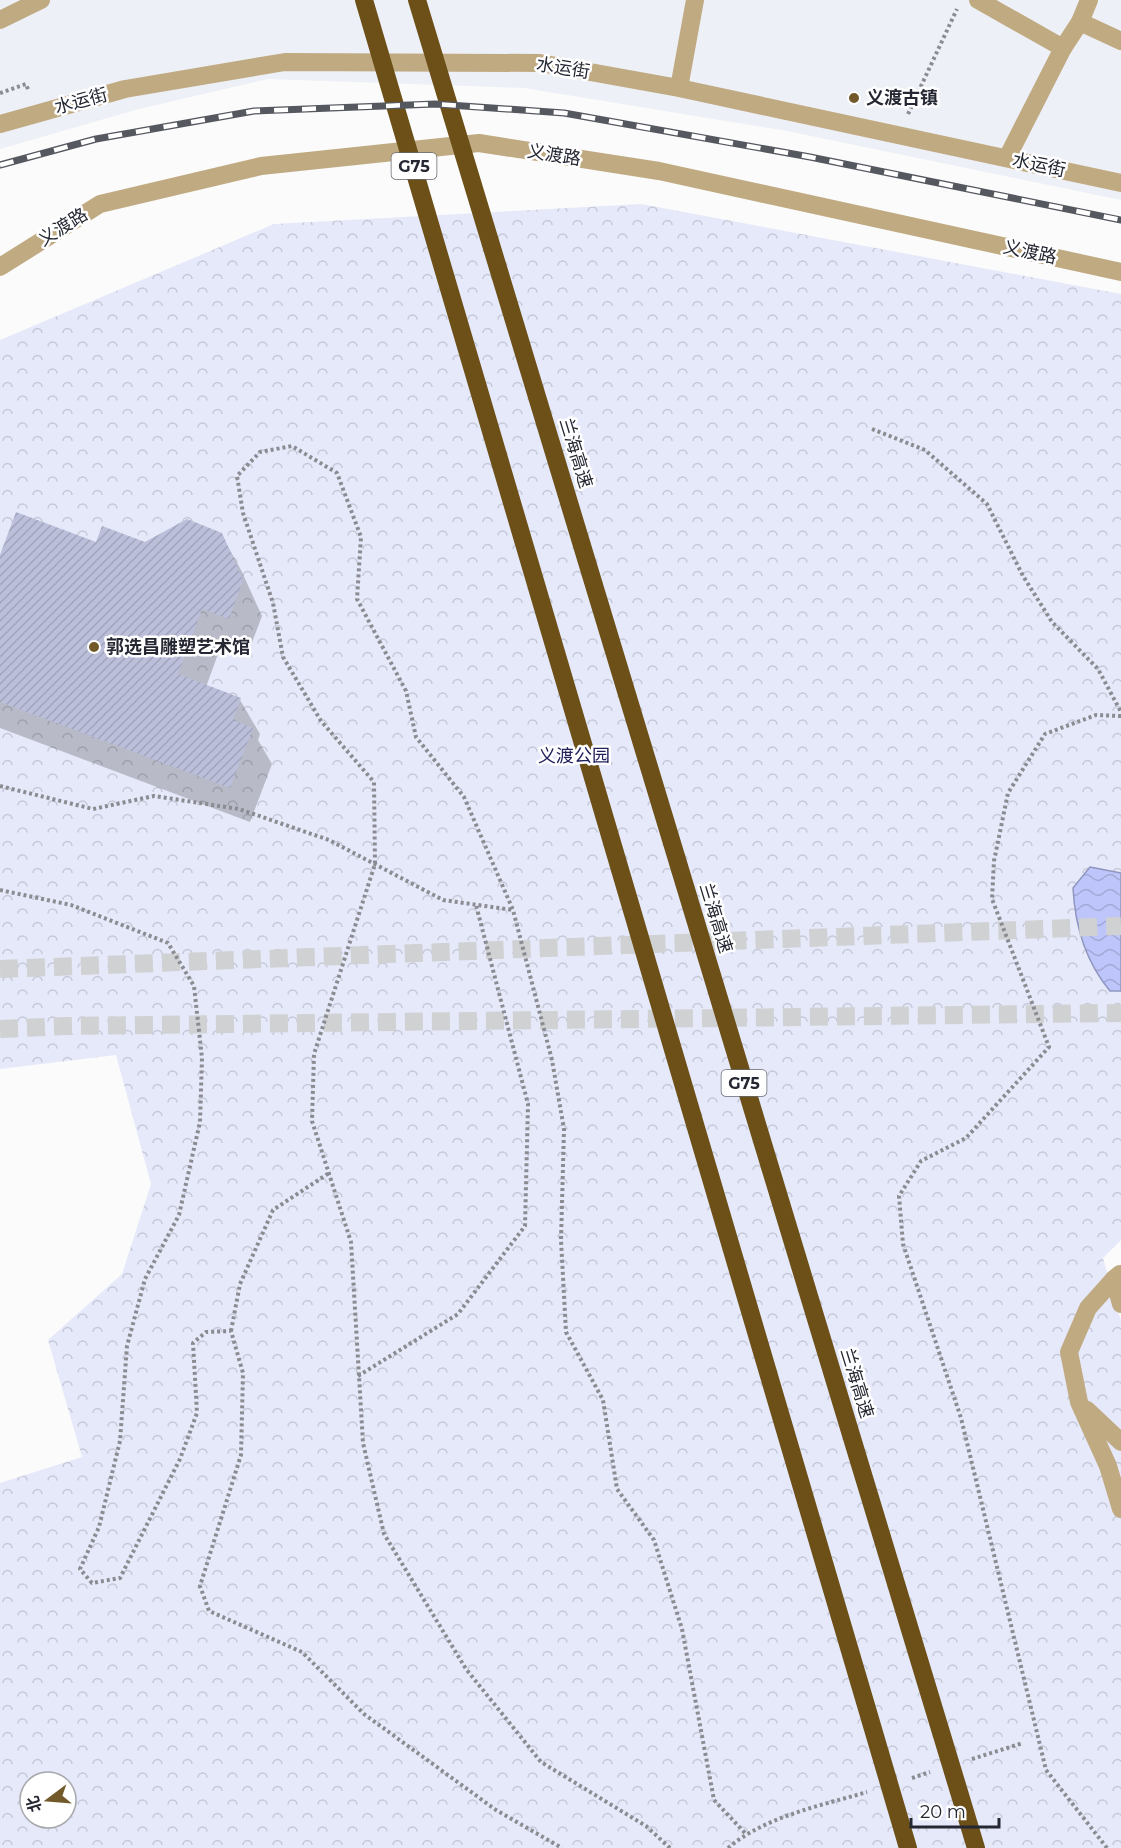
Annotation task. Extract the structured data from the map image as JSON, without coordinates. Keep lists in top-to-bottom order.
{
  "streets": {
    "highway": ["G75", "兰海高速"],
    "street": ["水运街", "义渡路"]
  },
  "parks": ["义渡公园"],
  "places": ["义渡古镇", "郭选昌雕塑艺术馆"],
  "scale_bar": "20 m",
  "north": "left"
}
